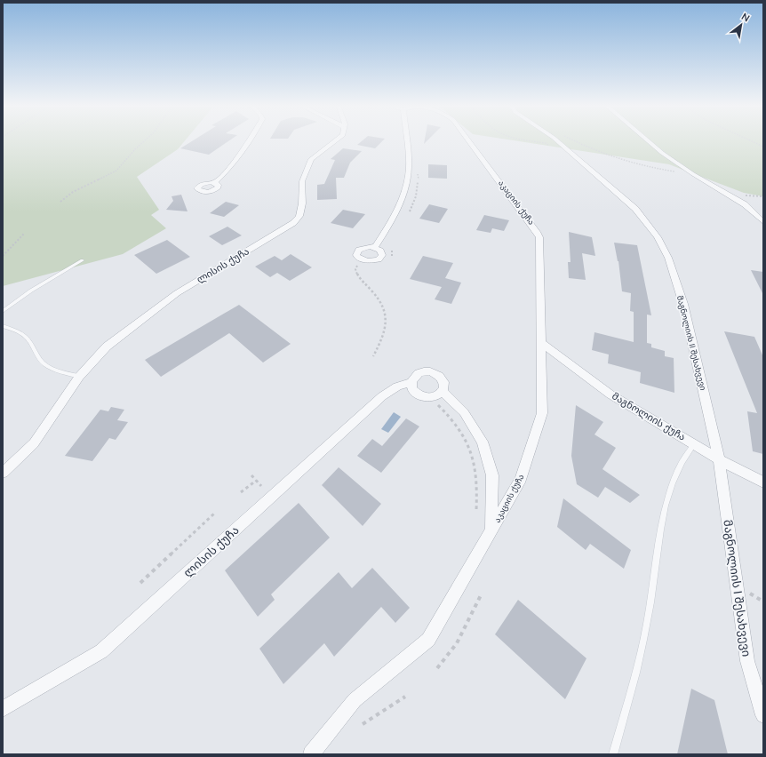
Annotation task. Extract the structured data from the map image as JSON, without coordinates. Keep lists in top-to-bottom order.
{
  "streets": {
    "street": [
      "აკაციის ქუჩა",
      "ლისის ქუჩა",
      "მაგნოლიის II შესახვევი",
      "მაგნოლიის ქუჩა",
      "მაგნოლიის I შესახვევი"
    ]
  },
  "crossings": [
    ["აკაციის ქუჩა", "მაგნოლიის ქუჩა"],
    ["მაგნოლიის II შესახვევი", "მაგნოლიის ქუჩა"],
    ["მაგნოლიის II შესახვევი", "მაგნოლიის I შესახვევი"],
    ["მაგნოლიის ქუჩა", "მაგნოლიის I შესახვევი"]
  ],
  "north": "top right"
}
